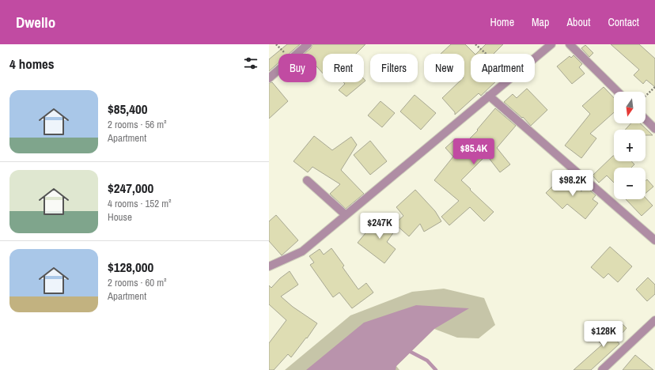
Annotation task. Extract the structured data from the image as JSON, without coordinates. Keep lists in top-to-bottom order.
{
  "north": "bottom",
  "page": {
    "header": "Dwello",
    "nav": [
      "Home",
      "Map",
      "About",
      "Contact"
    ],
    "heading": "4 homes",
    "chip": [
      "Buy",
      "Rent",
      "Filters",
      "New",
      "Apartment"
    ],
    "list": [
      {
        "name": "$85,400",
        "note": "2 rooms · 56 m² · Apartment"
      },
      {
        "name": "$247,000",
        "note": "4 rooms · 152 m² · House"
      },
      {
        "name": "$128,000",
        "note": "2 rooms · 60 m² · Apartment"
      }
    ],
    "map_buttons": ["+", "−"],
    "price": [
      "$85.4K",
      "$98.2K",
      "$247K",
      "$128K"
    ]
  }
}
